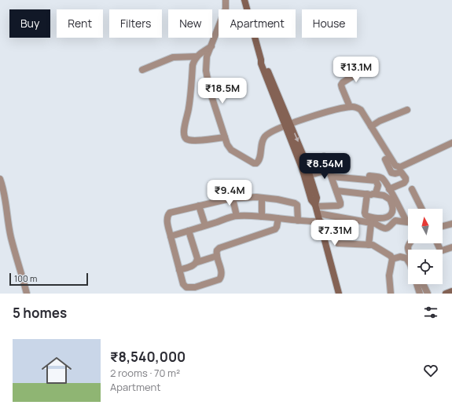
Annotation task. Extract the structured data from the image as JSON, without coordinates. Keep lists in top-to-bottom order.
{
  "scale_bar": "100 m",
  "north": "top",
  "page": {
    "chip": [
      "Buy",
      "Rent",
      "Filters",
      "New",
      "Apartment",
      "House"
    ],
    "price": [
      "₹13.1M",
      "₹18.5M",
      "₹8.54M",
      "₹9.4M",
      "₹7.31M"
    ],
    "scale": "100 m",
    "heading": "5 homes",
    "list": [
      {
        "name": "₹8,540,000",
        "note": "2 rooms · 70 m² · Apartment"
      }
    ]
  }
}
